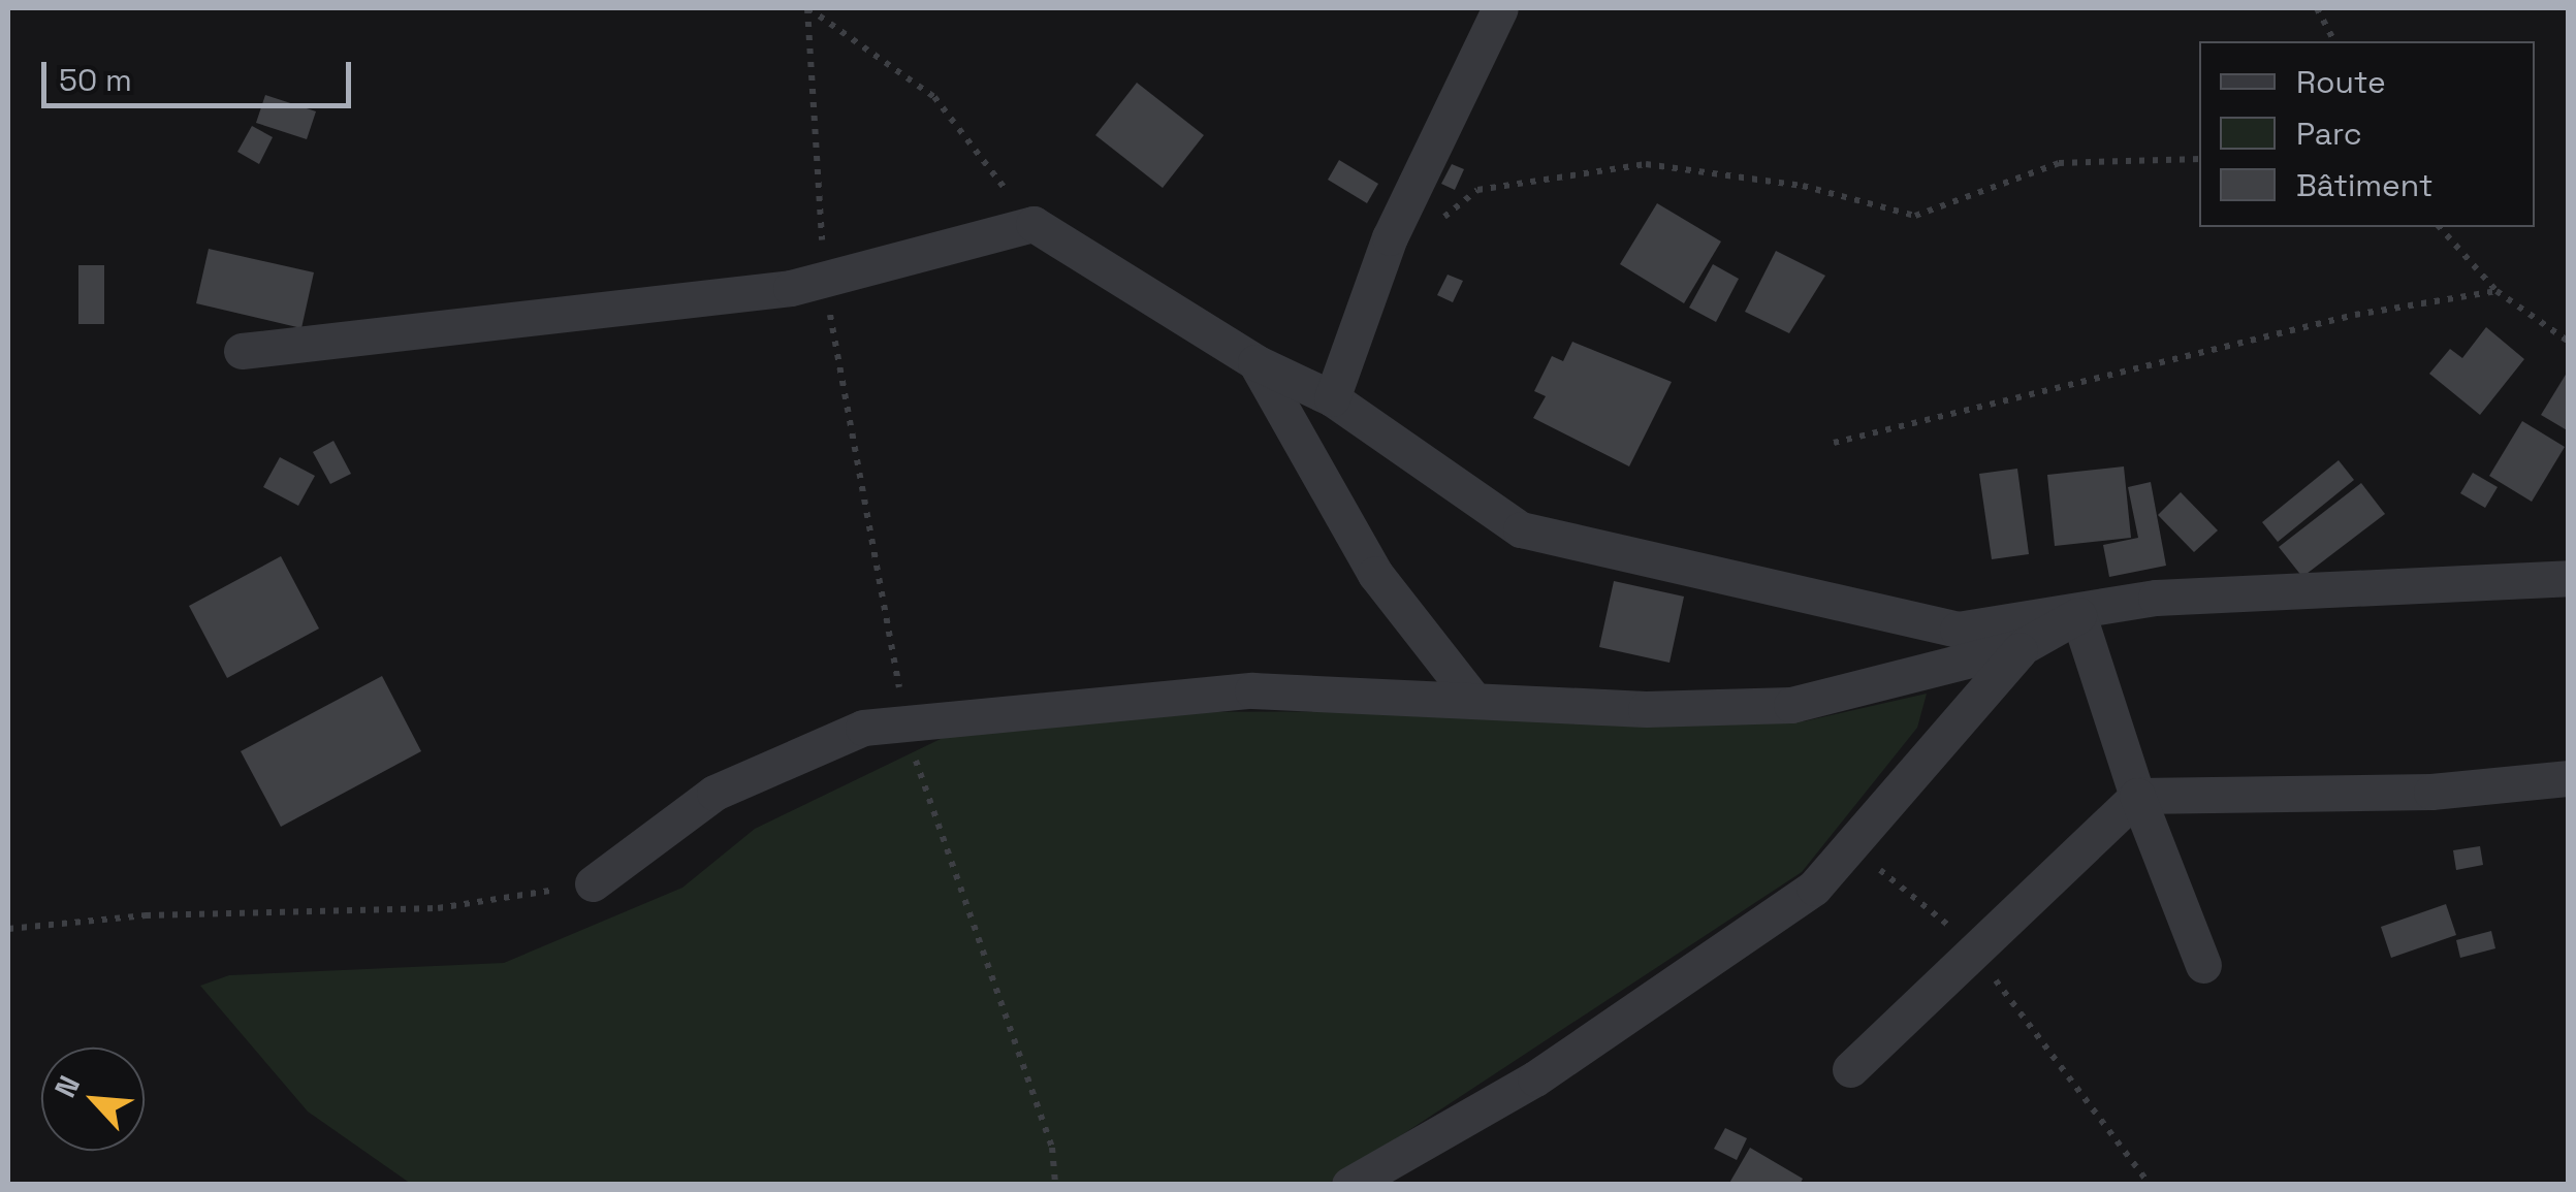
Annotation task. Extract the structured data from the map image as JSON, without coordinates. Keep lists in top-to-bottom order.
{
  "legend": ["Route", "Parc", "Bâtiment"],
  "scale_bar": "50 m",
  "north": "top left"
}
